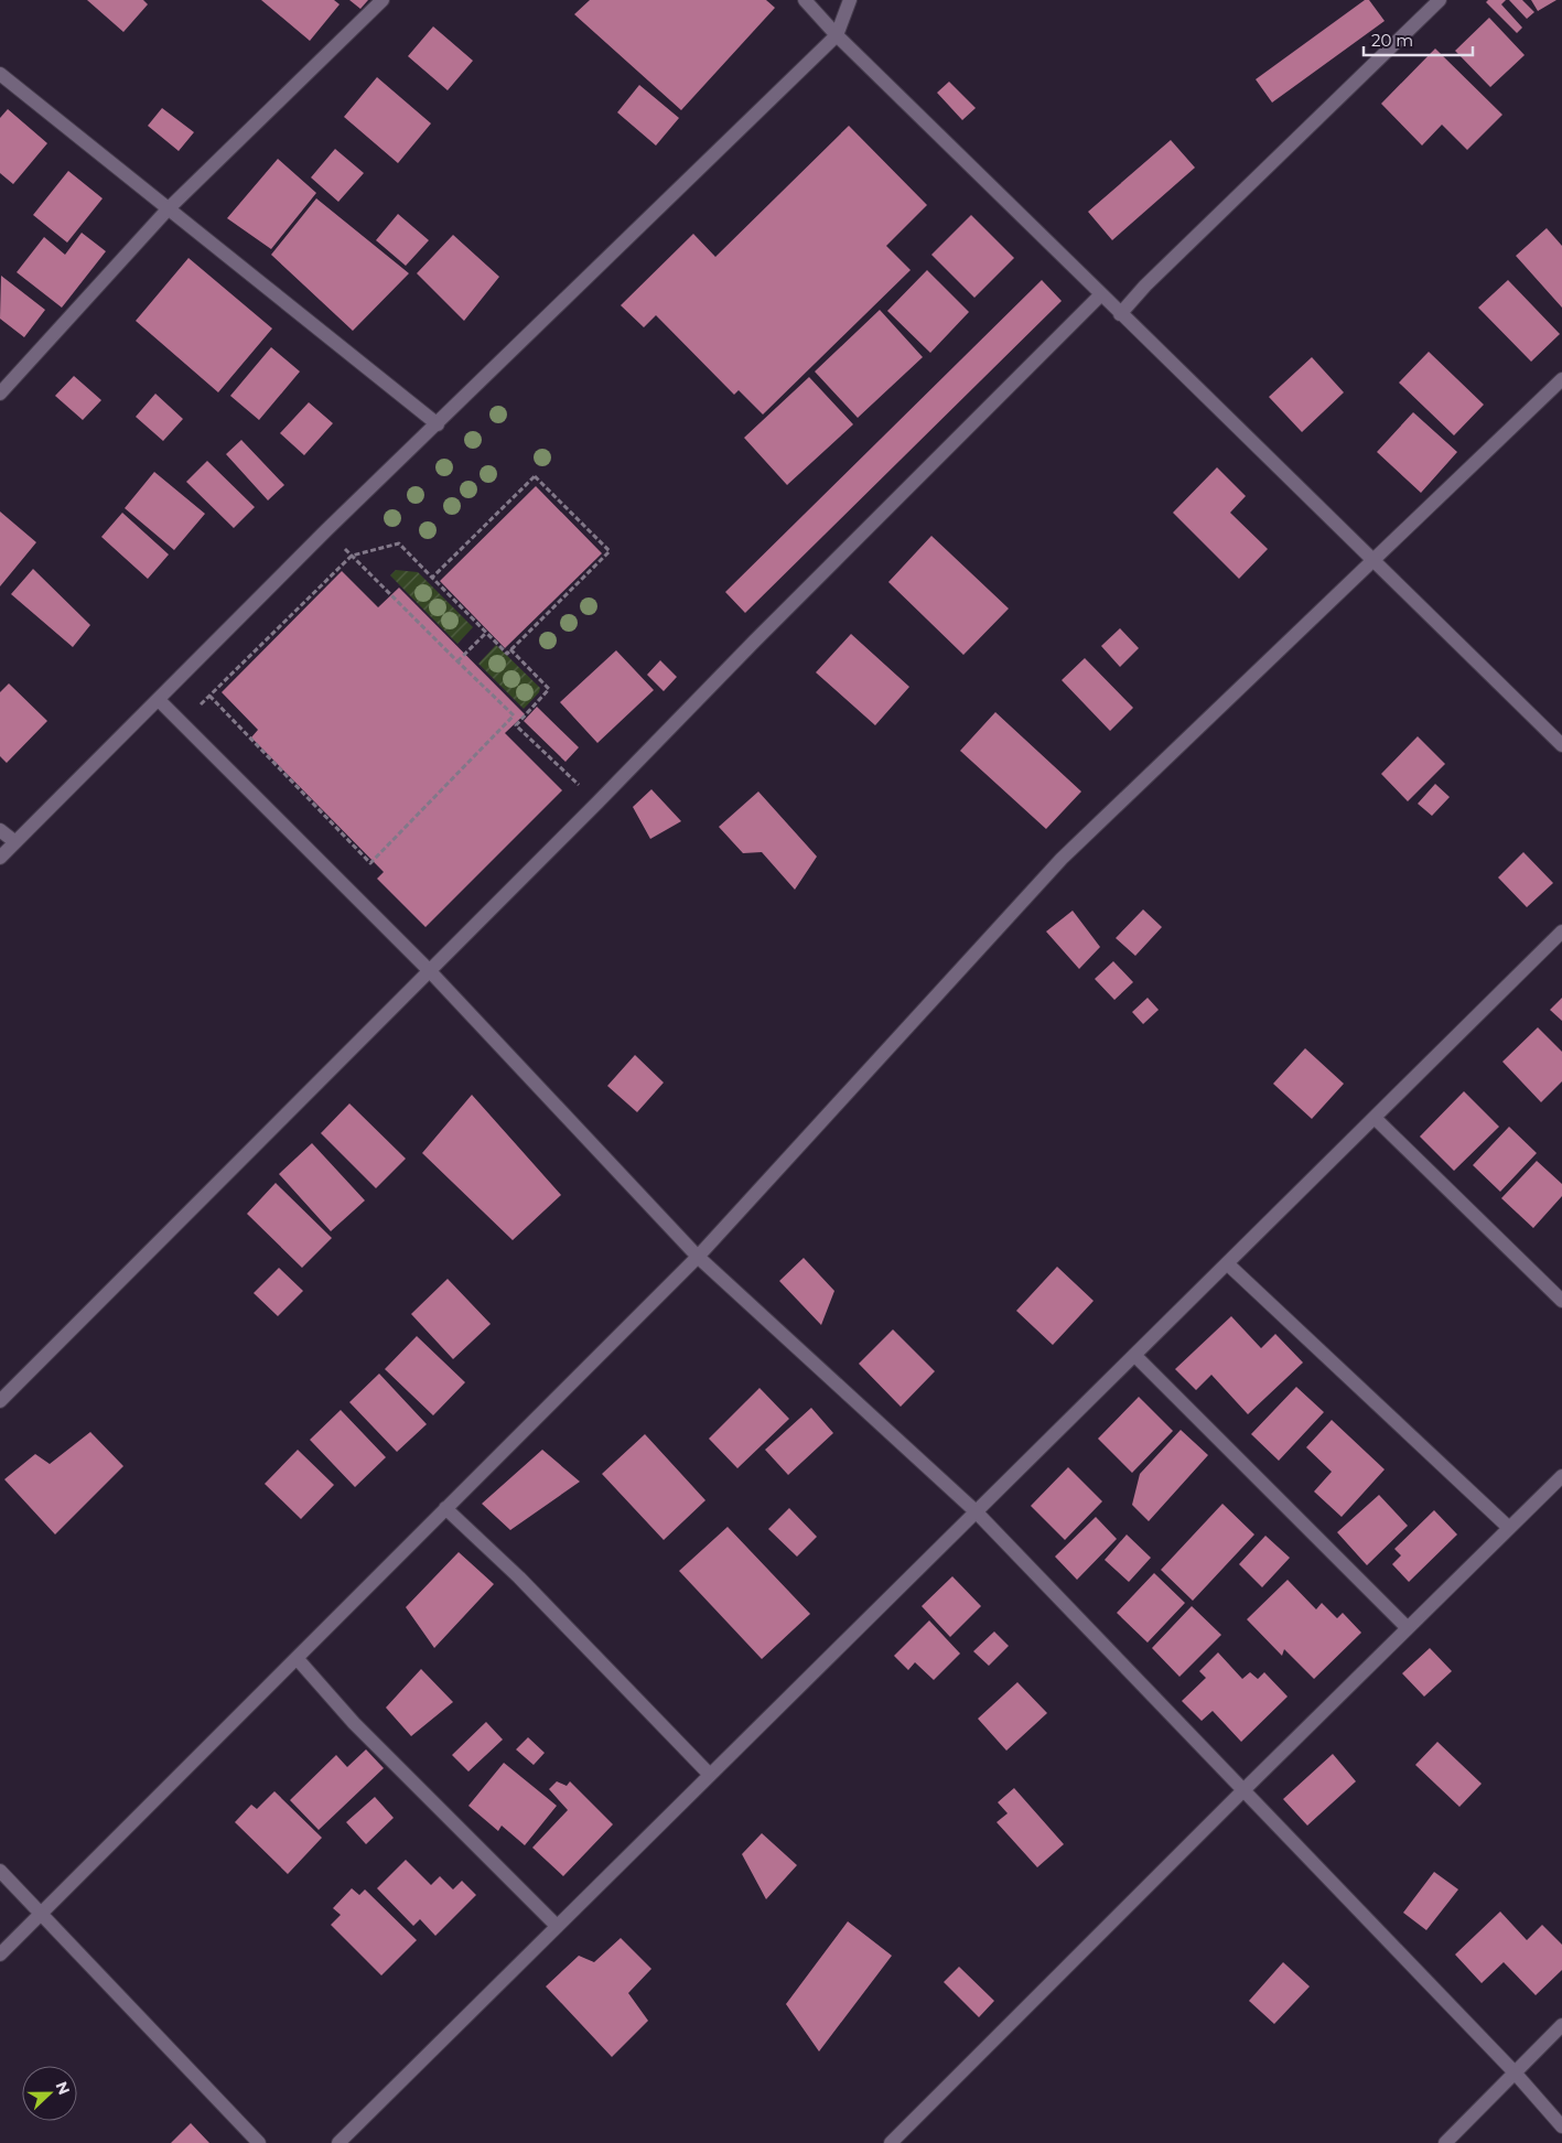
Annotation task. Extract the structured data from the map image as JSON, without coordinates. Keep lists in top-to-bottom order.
{
  "scale_bar": "20 m",
  "north": "right"
}
